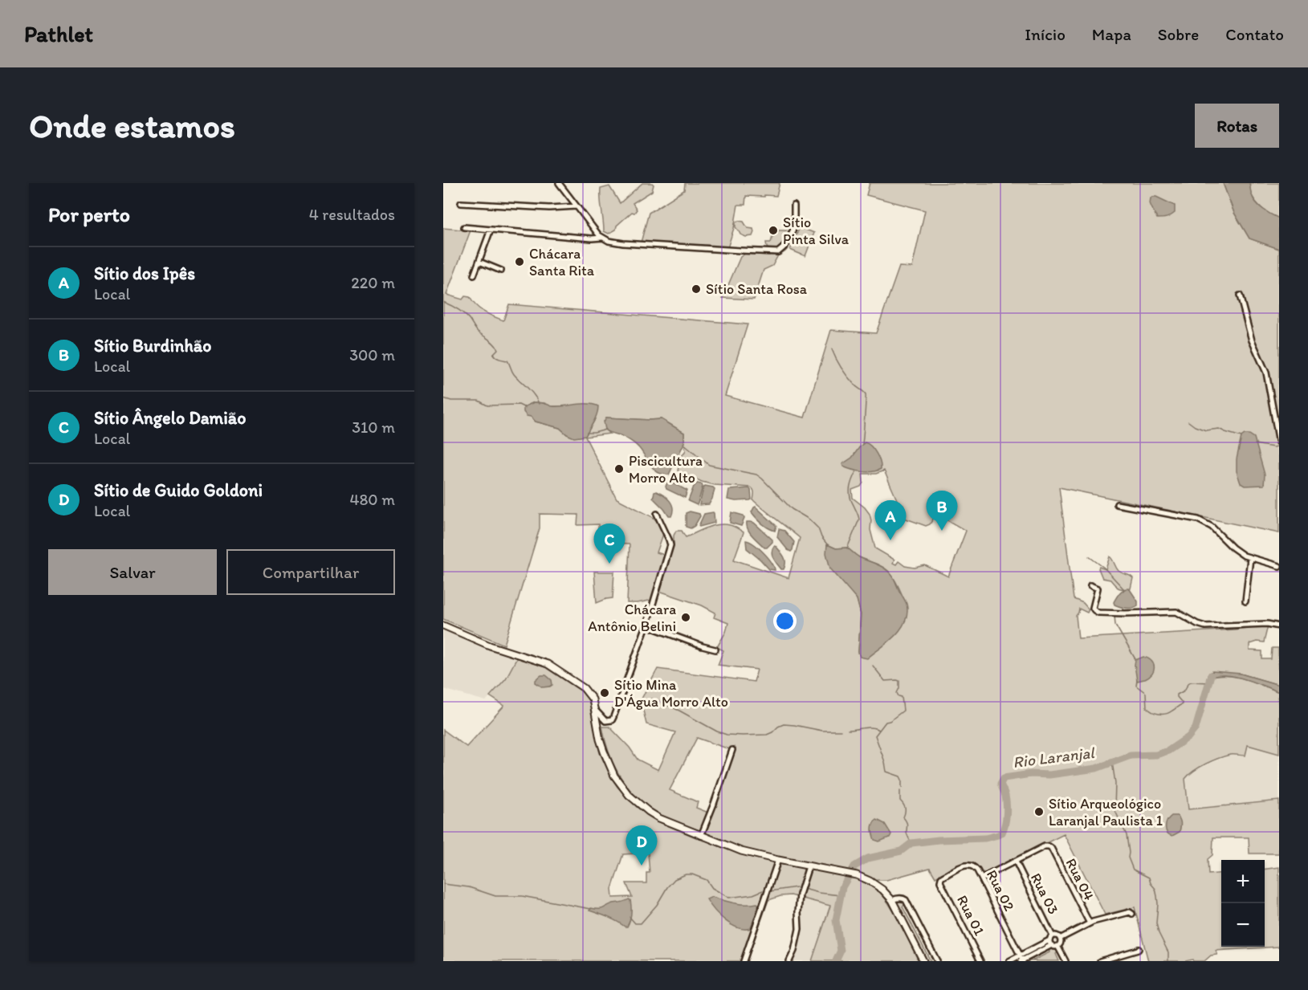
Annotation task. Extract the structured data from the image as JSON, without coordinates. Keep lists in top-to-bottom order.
{
  "streets": {
    "street": [
      "Rua 04",
      "Rua 02",
      "Rua 03",
      "Rua 01"
    ]
  },
  "crossings": [
    ["Rua 04", "Rua 03"],
    ["Rua 02", "Rua 01"]
  ],
  "water": ["Rio Laranjal"],
  "places": [
    "Sítio Pinta Silva",
    "Chácara Santa Rita",
    "Sítio Santa Rosa",
    "Piscicultura Morro Alto",
    "Chácara Antônio Belini",
    "Sítio Mina D'Água Morro Alto",
    "Sítio Arqueológico Laranjal Paulista 1"
  ],
  "page": {
    "header": "Pathlet",
    "nav": [
      "Início",
      "Mapa",
      "Sobre",
      "Contato"
    ],
    "buttons": [
      "Rotas",
      ["Salvar", "Compartilhar"]
    ],
    "title": "Onde estamos",
    "heading": ["Por perto", "4 resultados"],
    "list": [
      {
        "mark": "A",
        "name": "Sítio dos Ipês",
        "note": "Local",
        "value": "220 m"
      },
      {
        "mark": "B",
        "name": "Sítio Burdinhão",
        "note": "Local",
        "value": "300 m"
      },
      {
        "mark": "C",
        "name": "Sítio Ângelo Damião",
        "note": "Local",
        "value": "310 m"
      },
      {
        "mark": "D",
        "name": "Sítio de Guido Goldoni",
        "note": "Local",
        "value": "480 m"
      }
    ],
    "pins": [
      "B",
      "A",
      "C",
      "D"
    ],
    "map_buttons": ["+", "−"]
  }
}
